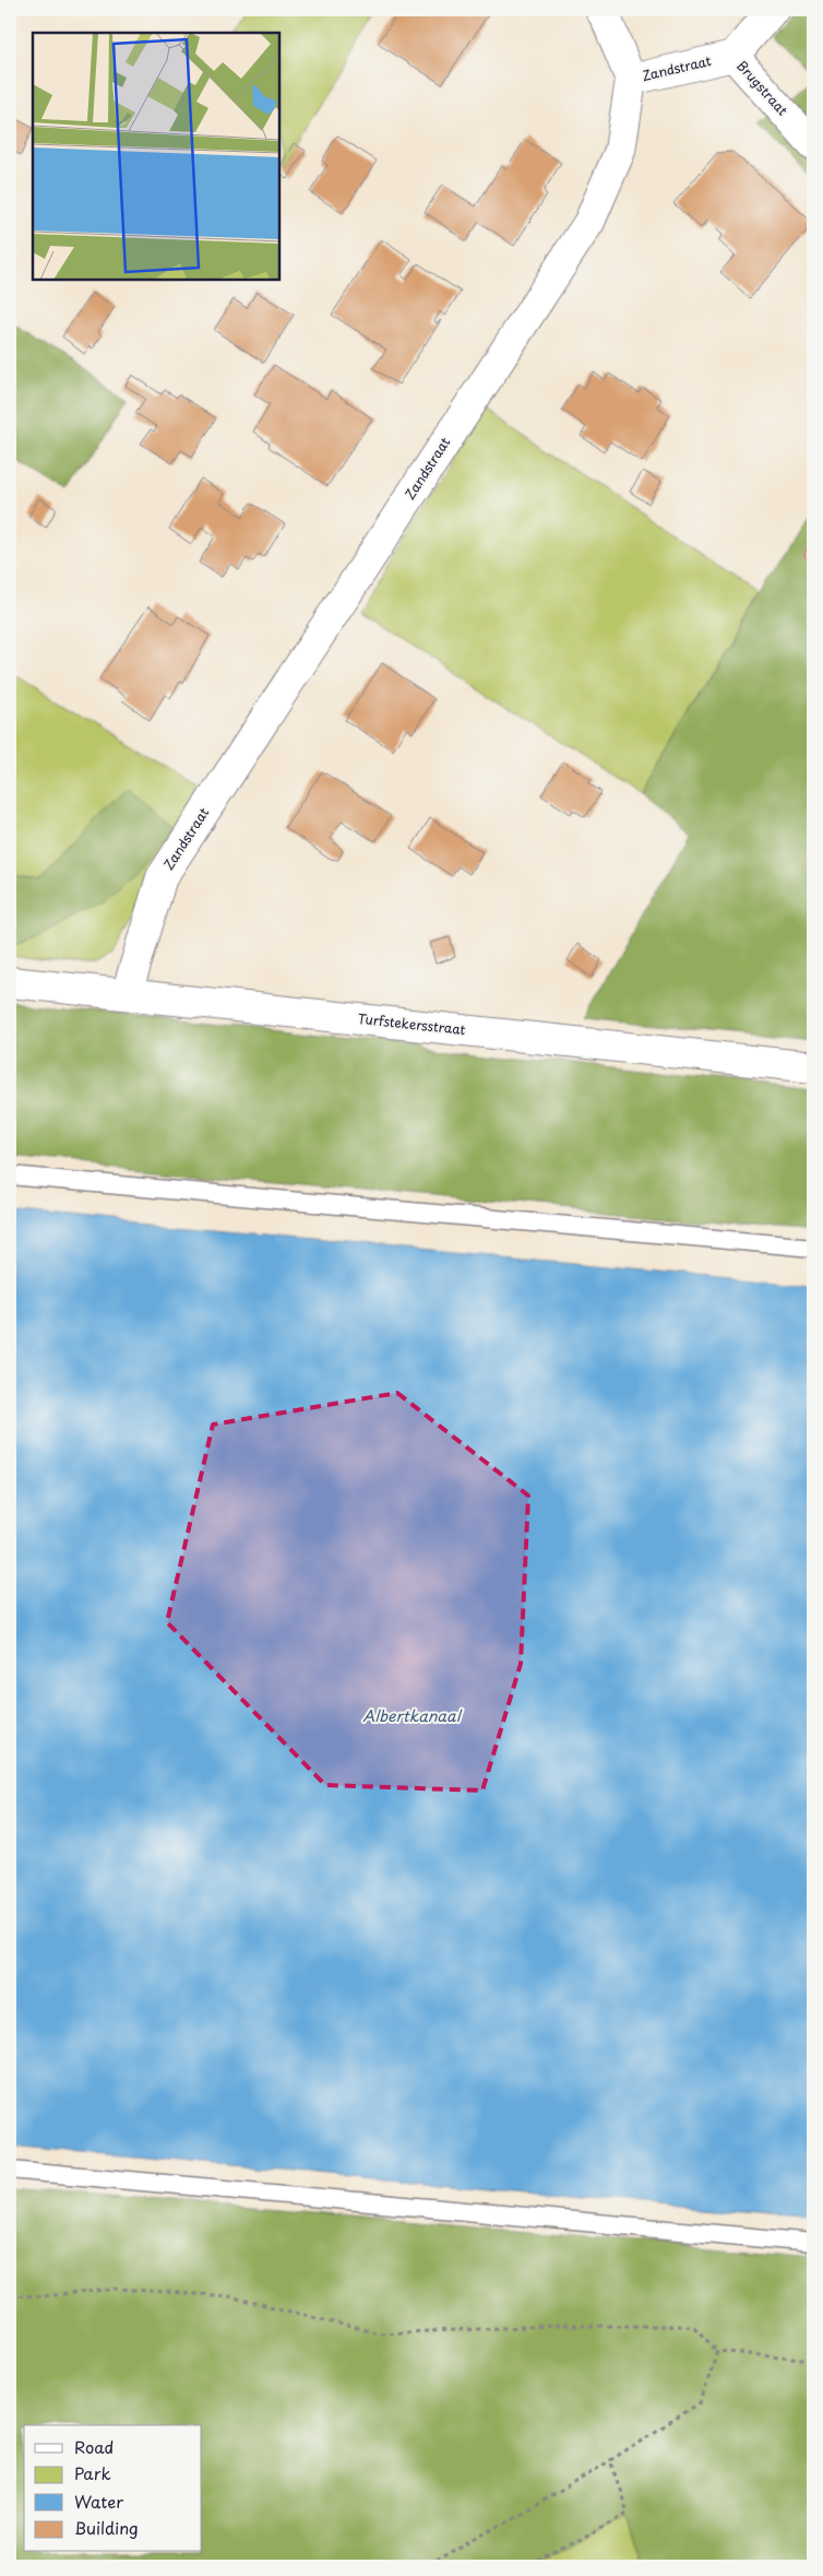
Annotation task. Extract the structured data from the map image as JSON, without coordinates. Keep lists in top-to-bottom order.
{
  "streets": {
    "street": ["Zandstraat", "Brugstraat", "Turfstekersstraat"]
  },
  "crossings": [
    ["Zandstraat", "Brugstraat"],
    ["Zandstraat", "Turfstekersstraat"]
  ],
  "water": ["Albertkanaal"],
  "legend": [
    "Road",
    "Park",
    "Water",
    "Building"
  ]
}
